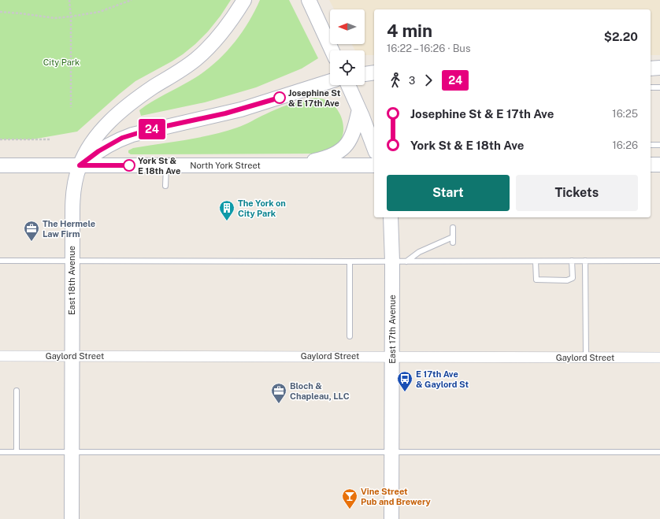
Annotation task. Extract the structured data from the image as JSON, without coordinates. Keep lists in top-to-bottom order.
{
  "streets": {
    "main road": ["North York Street", "East 18th Avenue", "East 17th Avenue"],
    "street": ["Gaylord Street"]
  },
  "crossings": [
    ["North York Street", "East 18th Avenue"],
    ["East 18th Avenue", "Gaylord Street"],
    ["East 17th Avenue", "Gaylord Street"]
  ],
  "parks": ["City Park"],
  "places": {
    "other": ["Josephine St & E 17th Ave", "York St & E 18th Ave"],
    "building": ["The York on City Park"],
    "office": ["The Hermele Law Firm", "Bloch & Chapleau, LLC"],
    "bus stop": ["E 17th Ave & Gaylord St"],
    "bar": ["Vine Street Pub and Brewery"]
  },
  "lines": ["bus line 24"],
  "north": "left",
  "page": {
    "on_map": "24",
    "heading": ["4 min", "16:22 – 16:26 · Bus", "$2.20"],
    "legs": ["3", "24"],
    "list": [
      {
        "name": "Josephine St & E 17th Ave",
        "value": "16:25"
      },
      {
        "name": "York St & E 18th Ave",
        "value": "16:26"
      }
    ],
    "buttons": ["Start", "Tickets"]
  }
}
